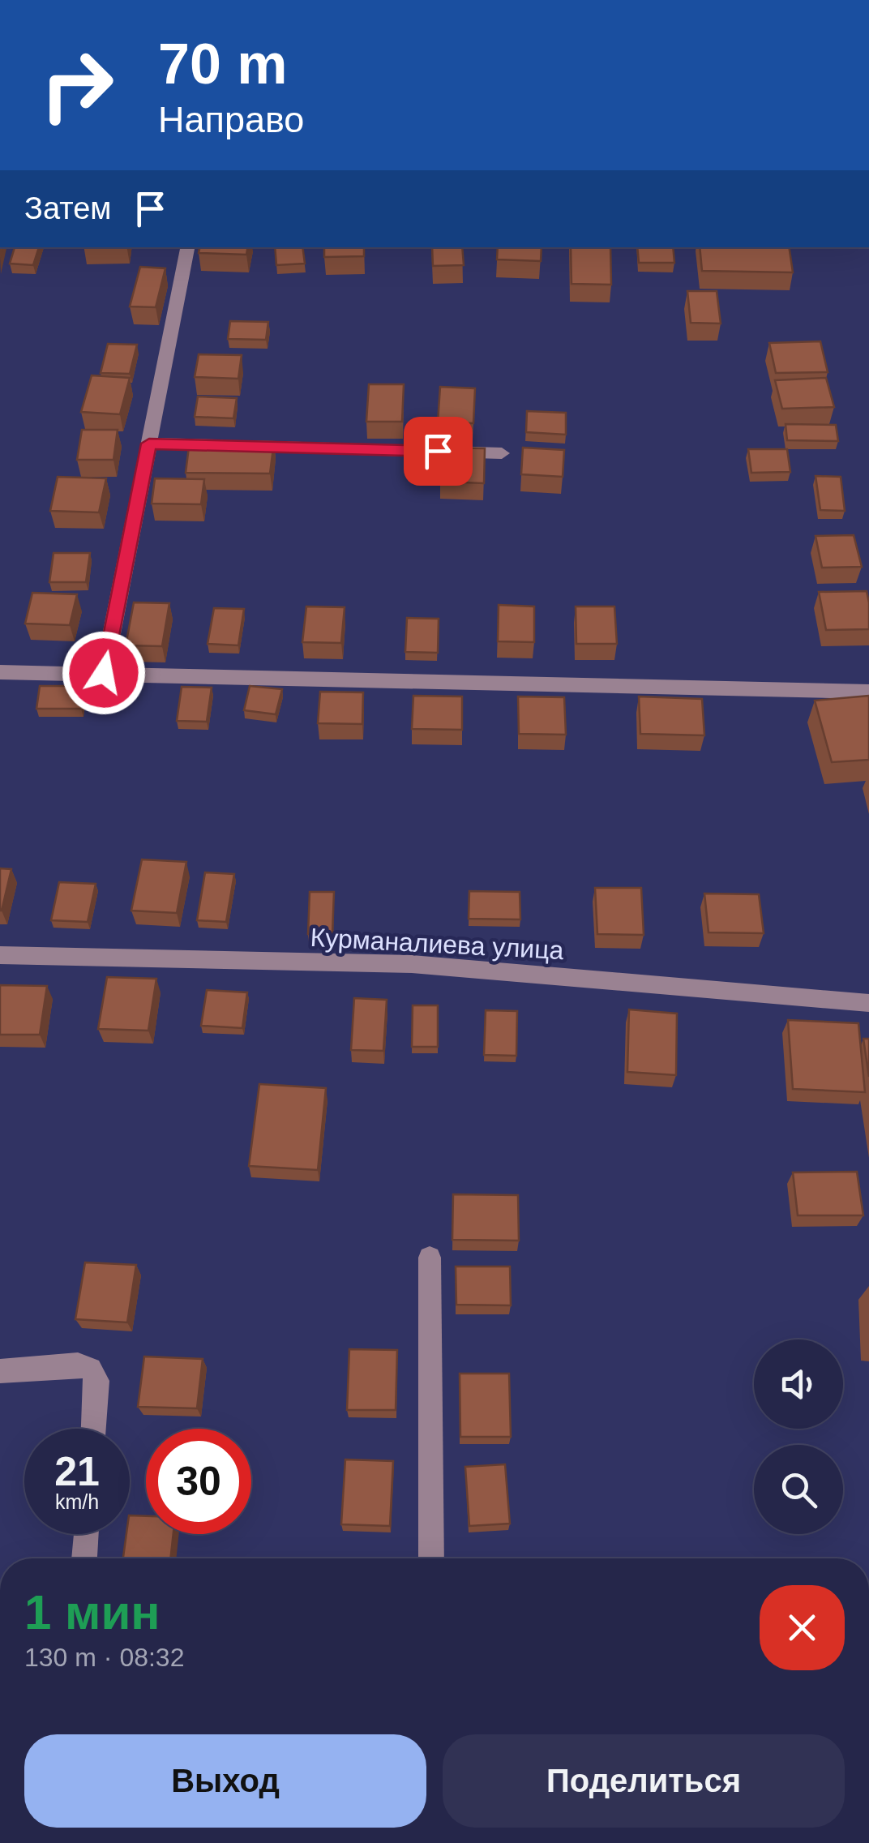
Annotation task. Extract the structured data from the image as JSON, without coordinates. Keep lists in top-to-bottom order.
{
  "streets": {
    "street": ["Курманалиева улица"]
  },
  "page": {
    "turn": ["70 m", "Направо"],
    "then": "Затем",
    "speed": "21 km/h",
    "limit": "30",
    "heading": ["1 мин", "130 m · 08:32"],
    "buttons": ["Выход", "Поделиться"]
  }
}
